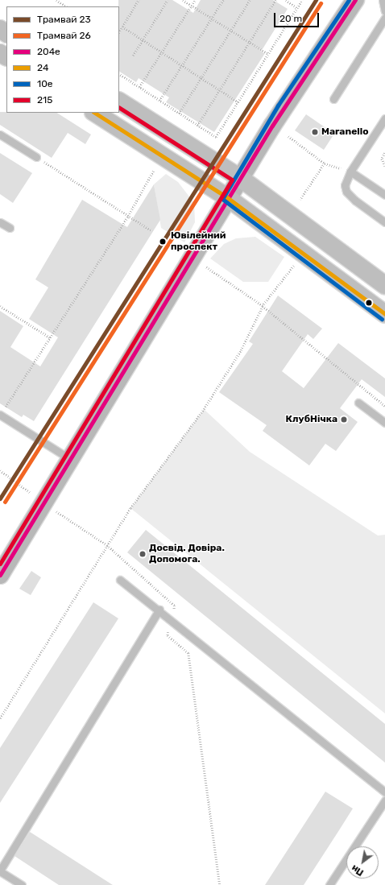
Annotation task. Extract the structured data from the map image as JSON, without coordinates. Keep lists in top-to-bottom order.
{
  "places": [
    "Maranello",
    "Ювілейний проспект",
    "КлубНічка",
    "Досвід. Довіра. Допомога."
  ],
  "lines": [
    "tram line 23",
    "transit line 204е",
    "transit line 10е",
    "tram line 26",
    "transit line 215",
    "transit line 24"
  ],
  "legend": [
    "Трамвай 23",
    "Трамвай 26",
    "204е",
    "24",
    "10е",
    "215"
  ],
  "scale_bar": "20 m",
  "north": "bottom left"
}
